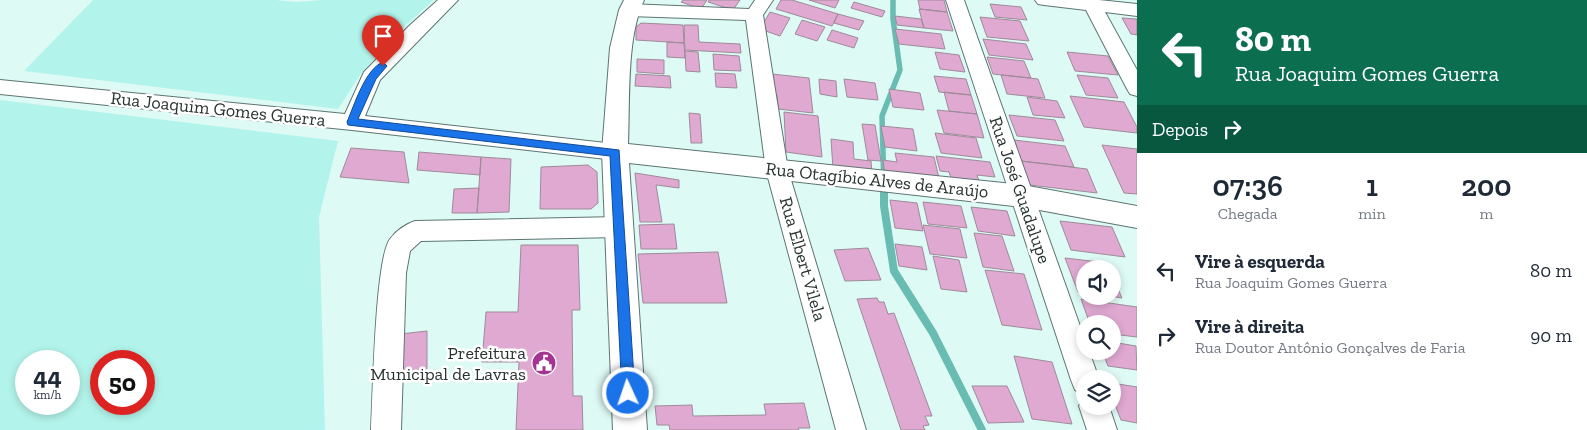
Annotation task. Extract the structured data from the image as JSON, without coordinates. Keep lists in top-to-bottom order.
{
  "streets": {
    "main road": ["Rua Otagíbio Alves de Araújo"],
    "street": ["Rua Joaquim Gomes Guerra", "Rua José Guadalupe", "Rua Elbert Vilela"]
  },
  "crossings": [
    ["Rua Joaquim Gomes Guerra", "Rua Otagíbio Alves de Araújo"],
    ["Rua Otagíbio Alves de Araújo", "Rua José Guadalupe"],
    ["Rua Otagíbio Alves de Araújo", "Rua Elbert Vilela"]
  ],
  "places": {
    "public building": ["Prefeitura Municipal de Lavras"]
  },
  "page": {
    "turn": ["80 m", "Rua Joaquim Gomes Guerra"],
    "then": "Depois",
    "eta": [
      "07:36",
      "Chegada",
      "1",
      "min",
      "200",
      "m"
    ],
    "list": [
      {
        "name": "Vire à esquerda",
        "note": "Rua Joaquim Gomes Guerra",
        "value": "80 m"
      },
      {
        "name": "Vire à direita",
        "note": "Rua Doutor Antônio Gonçalves de Faria",
        "value": "90 m"
      }
    ],
    "speed": "44 km/h",
    "limit": "50"
  }
}
